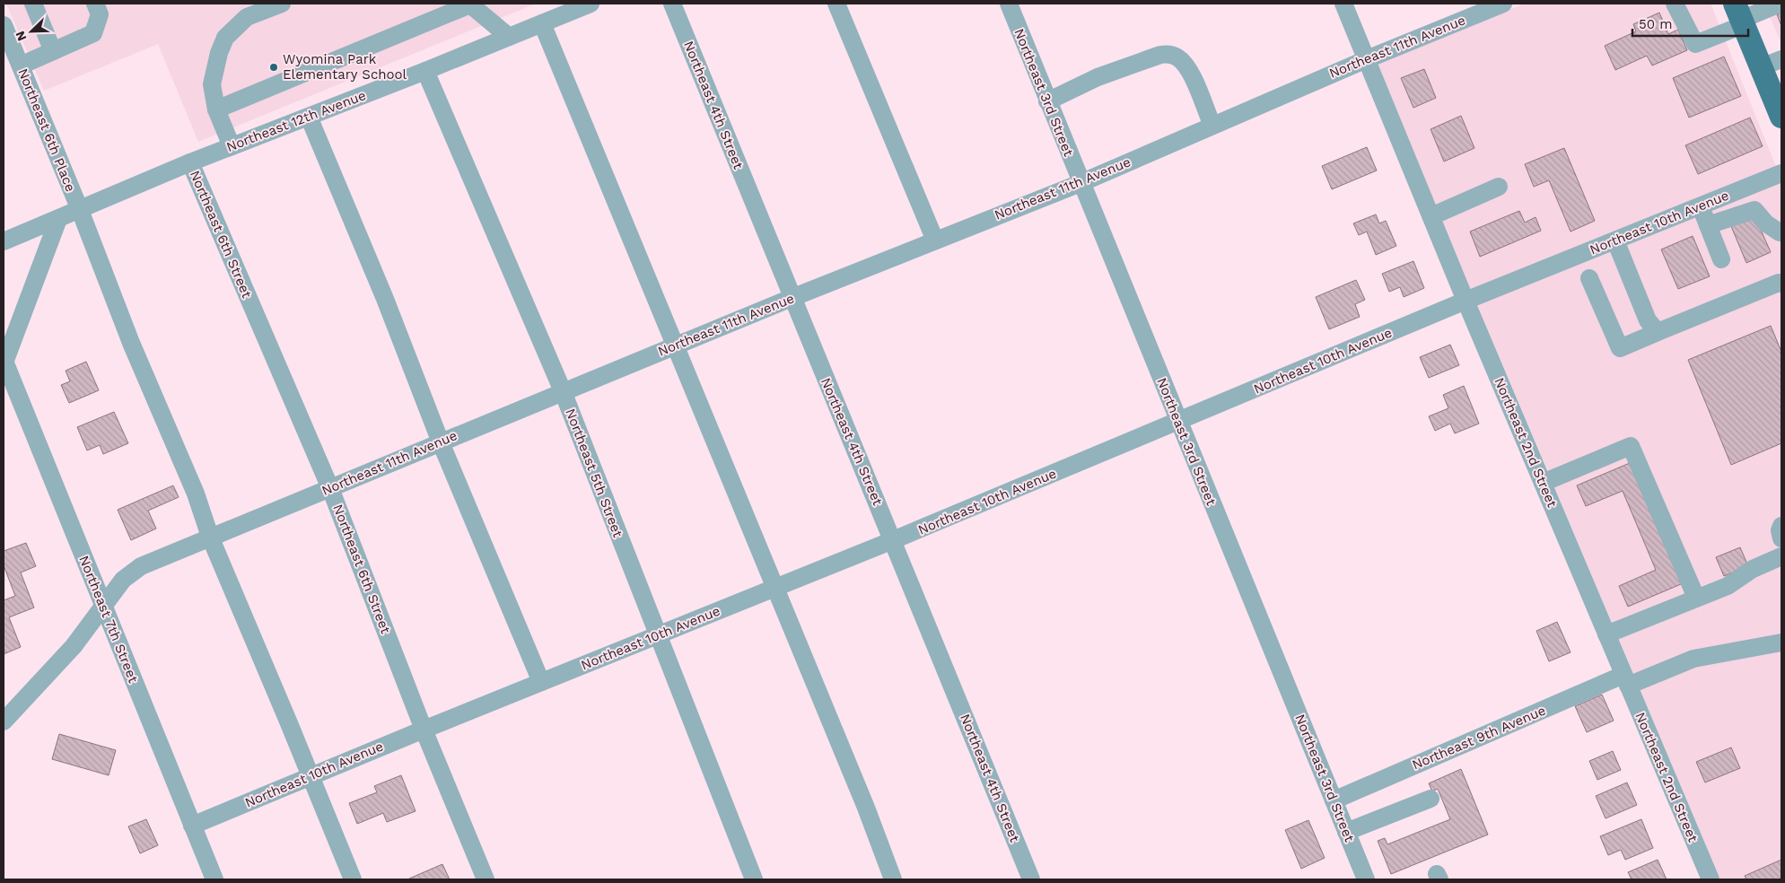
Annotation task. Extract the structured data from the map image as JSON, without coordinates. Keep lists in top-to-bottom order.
{
  "streets": {
    "street": [
      "Northeast 11th Avenue",
      "Northeast 3rd Street",
      "Northeast 4th Street",
      "Northeast 12th Avenue",
      "Northeast 6th Place",
      "Northeast 10th Avenue",
      "Northeast 6th Street",
      "Northeast 2nd Street",
      "Northeast 5th Street",
      "Northeast 7th Street",
      "Northeast 9th Avenue"
    ]
  },
  "crossings": [
    ["Northeast 11th Avenue", "Northeast 3rd Street"],
    ["Northeast 11th Avenue", "Northeast 4th Street"],
    ["Northeast 11th Avenue", "Northeast 6th Place"],
    ["Northeast 11th Avenue", "Northeast 6th Street"],
    ["Northeast 11th Avenue", "Northeast 2nd Street"],
    ["Northeast 11th Avenue", "Northeast 5th Street"],
    ["Northeast 11th Avenue", "Northeast 7th Street"],
    ["Northeast 3rd Street", "Northeast 10th Avenue"],
    ["Northeast 3rd Street", "Northeast 9th Avenue"],
    ["Northeast 4th Street", "Northeast 10th Avenue"],
    ["Northeast 12th Avenue", "Northeast 6th Place"],
    ["Northeast 12th Avenue", "Northeast 6th Street"],
    ["Northeast 12th Avenue", "Northeast 5th Street"],
    ["Northeast 6th Place", "Northeast 10th Avenue"],
    ["Northeast 10th Avenue", "Northeast 6th Street"],
    ["Northeast 10th Avenue", "Northeast 2nd Street"],
    ["Northeast 10th Avenue", "Northeast 5th Street"],
    ["Northeast 10th Avenue", "Northeast 7th Street"],
    ["Northeast 2nd Street", "Northeast 9th Avenue"]
  ],
  "places": ["Wyomina Park Elementary School"],
  "scale_bar": "50 m",
  "north": "bottom left"
}
